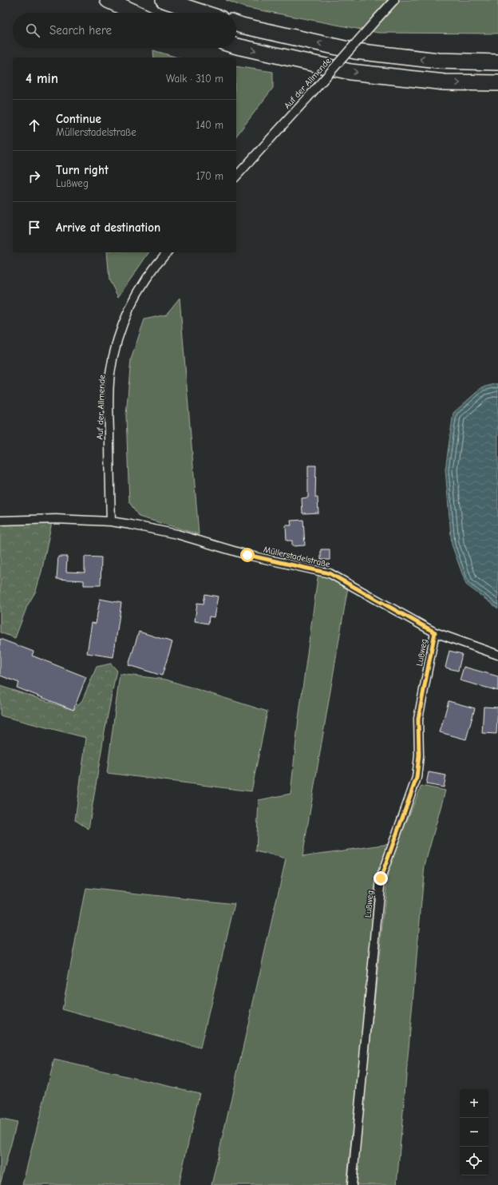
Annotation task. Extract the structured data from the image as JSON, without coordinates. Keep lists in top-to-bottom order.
{
  "streets": {
    "street": ["Auf der Allmende", "Müllerstadelstraße", "Lußweg"]
  },
  "crossings": [
    ["Auf der Allmende", "Müllerstadelstraße"],
    ["Müllerstadelstraße", "Lußweg"]
  ],
  "page": {
    "search": "Search here",
    "heading": ["4 min", "Walk · 310 m"],
    "list": [
      ["Continue", "Müllerstadelstraße", "140 m"],
      ["Turn right", "Lußweg", "170 m"],
      "Arrive at destination"
    ],
    "map_buttons": ["+", "−"]
  }
}
